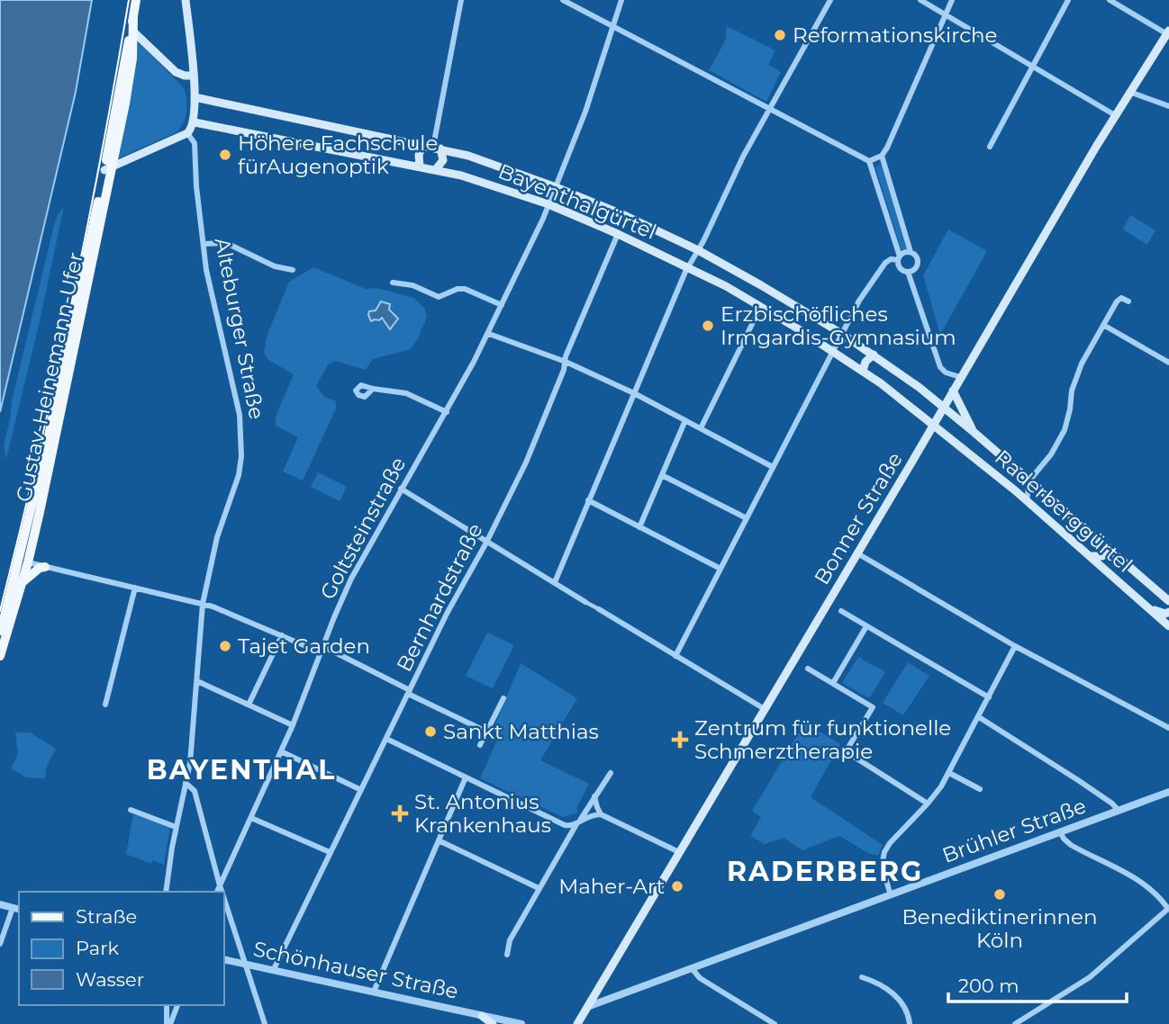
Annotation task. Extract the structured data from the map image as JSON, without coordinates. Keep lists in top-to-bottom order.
{
  "streets": {
    "main road": [
      "Bayenthalgürtel",
      "Gustav-Heinemann-Ufer",
      "Raderberggürtel",
      "Bonner Straße",
      "Schönhauser Straße"
    ],
    "street": [
      "Alteburger Straße",
      "Goltsteinstraße",
      "Bernhardstraße",
      "Brühler Straße"
    ]
  },
  "crossings": [
    ["Bayenthalgürtel", "Raderberggürtel"],
    ["Bayenthalgürtel", "Bonner Straße"],
    ["Bayenthalgürtel", "Goltsteinstraße"],
    ["Bayenthalgürtel", "Bernhardstraße"],
    ["Raderberggürtel", "Bonner Straße"],
    ["Bonner Straße", "Brühler Straße"],
    ["Bernhardstraße", "Schönhauser Straße"]
  ],
  "districts": ["BAYENTHAL", "RADERBERG"],
  "places": {
    "other": [
      "Reformationskirche",
      "Höhere Fachschule fürAugenoptik",
      "Erzbischöfliches Irmgardis-Gymnasium",
      "Tajet Garden",
      "Sankt Matthias",
      "Maher-Art",
      "Benediktinerinnen Köln"
    ],
    "health": ["Zentrum für funktionelle Schmerztherapie", "St. Antonius Krankenhaus"]
  },
  "legend": ["Straße", "Park", "Wasser"],
  "scale_bar": "200 m"
}
